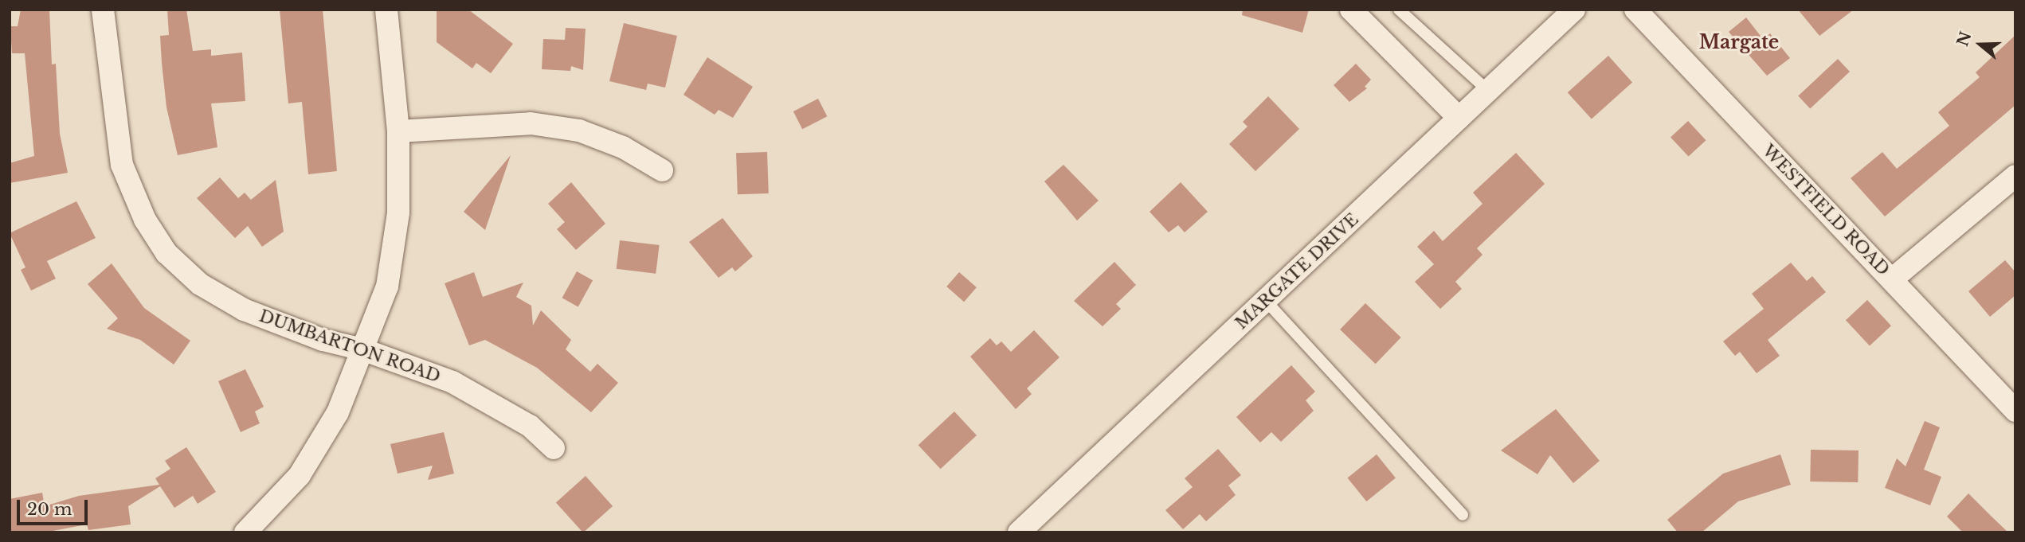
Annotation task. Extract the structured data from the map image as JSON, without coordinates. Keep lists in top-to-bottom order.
{
  "streets": {
    "street": ["WESTFIELD ROAD", "MARGATE DRIVE", "DUMBARTON ROAD"]
  },
  "districts": ["Margate"],
  "scale_bar": "20 m",
  "north": "left"
}
